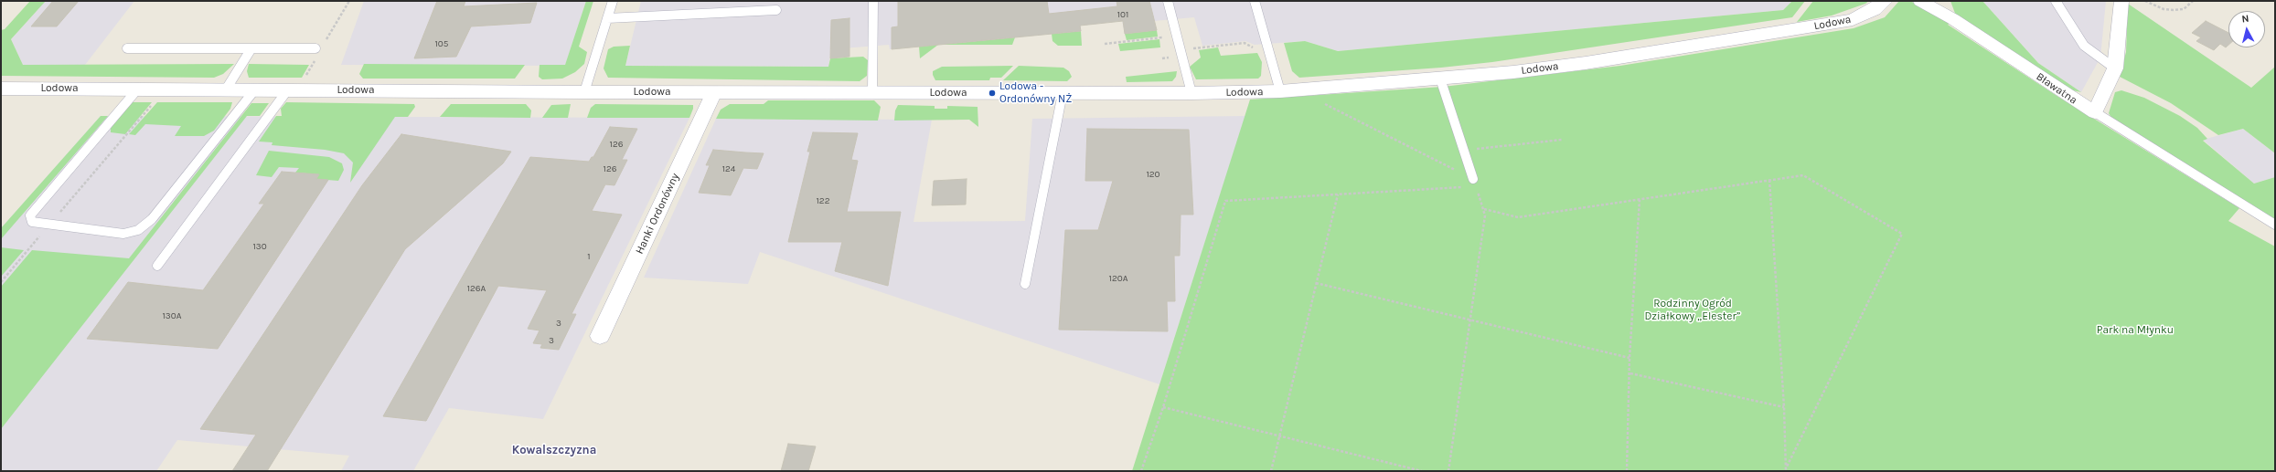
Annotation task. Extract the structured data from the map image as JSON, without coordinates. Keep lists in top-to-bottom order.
{
  "streets": {
    "street": ["Lodowa", "Bławatna", "Hanki Ordonówny"]
  },
  "crossings": [
    ["Lodowa", "Hanki Ordonówny"]
  ],
  "districts": ["Kowalszczyzna"],
  "parks": ["Rodzinny Ogród Działkowy „Elester”", "Park na Młynku"],
  "places": ["Lodowa - Ordonówny NŻ"],
  "house_numbers": [
    "101",
    "105",
    "126",
    "126",
    "124",
    "120",
    "122",
    "130",
    "1",
    "120A",
    "126A",
    "130A",
    "3",
    "3"
  ],
  "north": "top"
}
